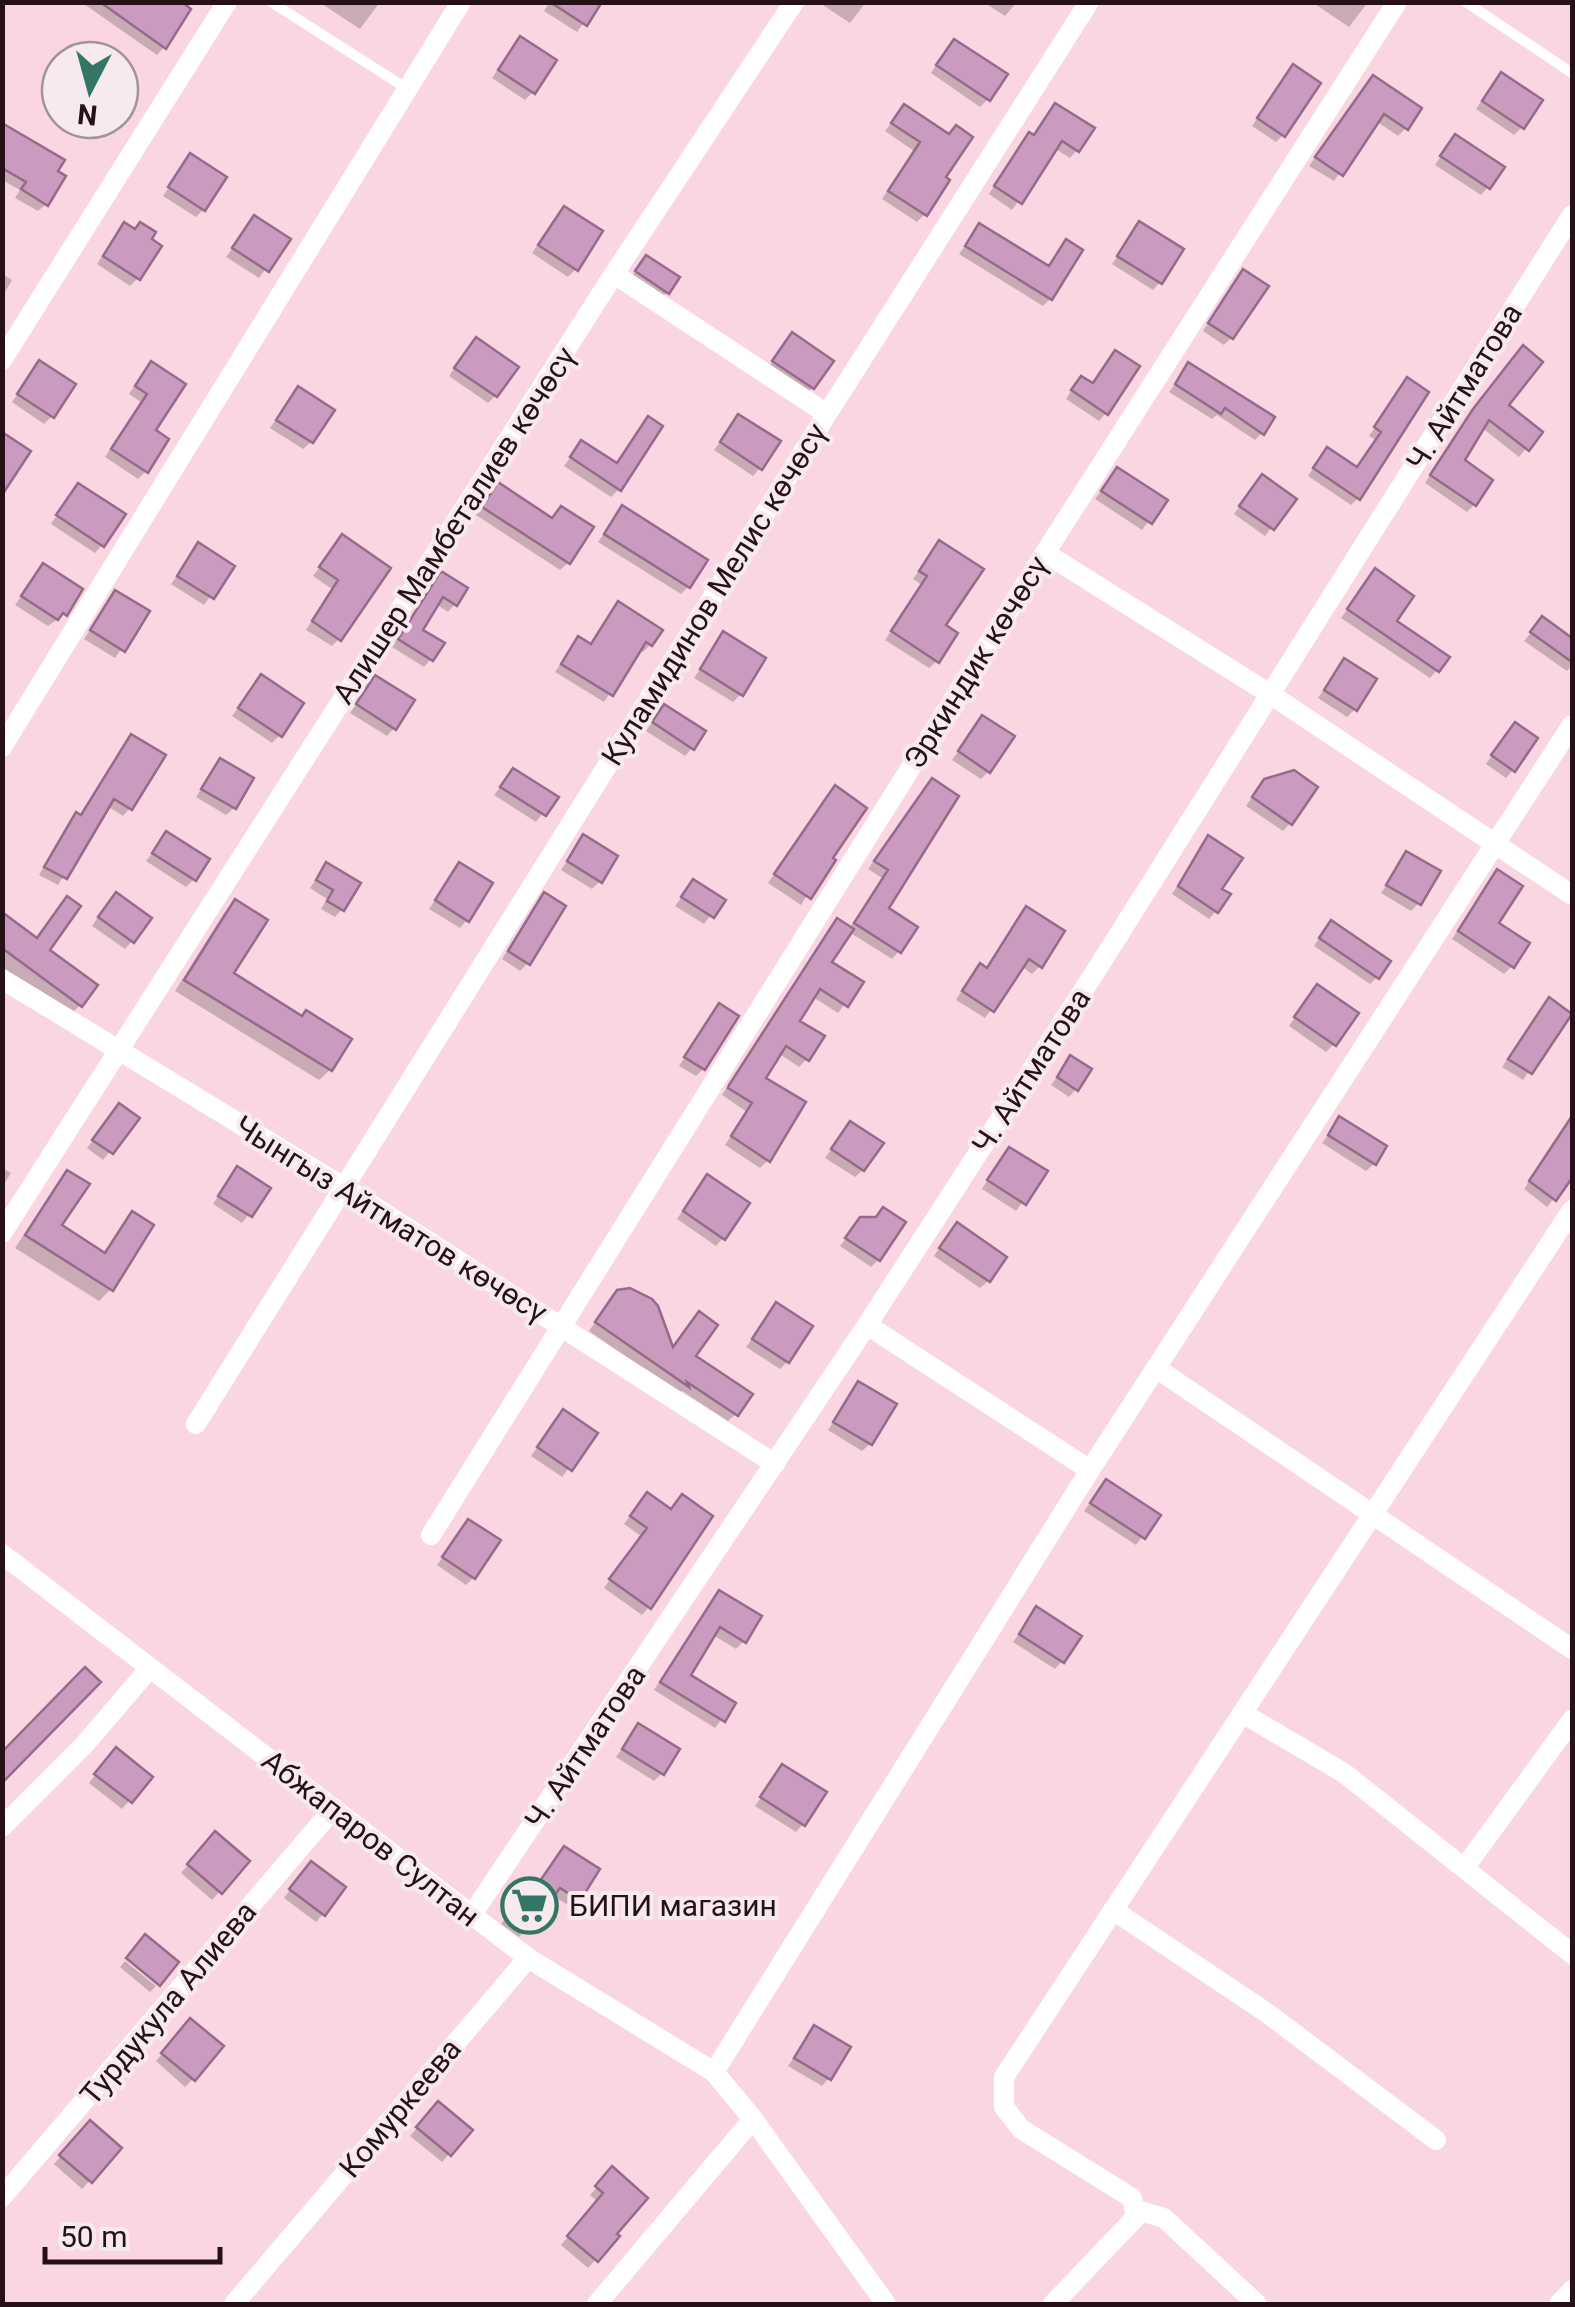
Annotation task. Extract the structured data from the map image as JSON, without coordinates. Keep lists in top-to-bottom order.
{
  "streets": {
    "street": [
      "Ч. Айтматова",
      "Алишер Мамбеталиев көчөсү",
      "Куламидинов Мелис көчөсү",
      "Эркиндик көчөсү",
      "Чынгыз Айтматов көчөсү",
      "Абжапаров Султан",
      "Турдукула Алиева",
      "Комуркеева"
    ]
  },
  "crossings": [
    ["Ч. Айтматова", "Чынгыз Айтматов көчөсү"],
    ["Ч. Айтматова", "Абжапаров Султан"],
    ["Алишер Мамбеталиев көчөсү", "Чынгыз Айтматов көчөсү"],
    ["Куламидинов Мелис көчөсү", "Чынгыз Айтматов көчөсү"],
    ["Эркиндик көчөсү", "Чынгыз Айтматов көчөсү"],
    ["Абжапаров Султан", "Турдукула Алиева"],
    ["Абжапаров Султан", "Комуркеева"]
  ],
  "places": {
    "supermarket": ["БИПИ магазин"]
  },
  "scale_bar": "50 m",
  "north": "bottom"
}
